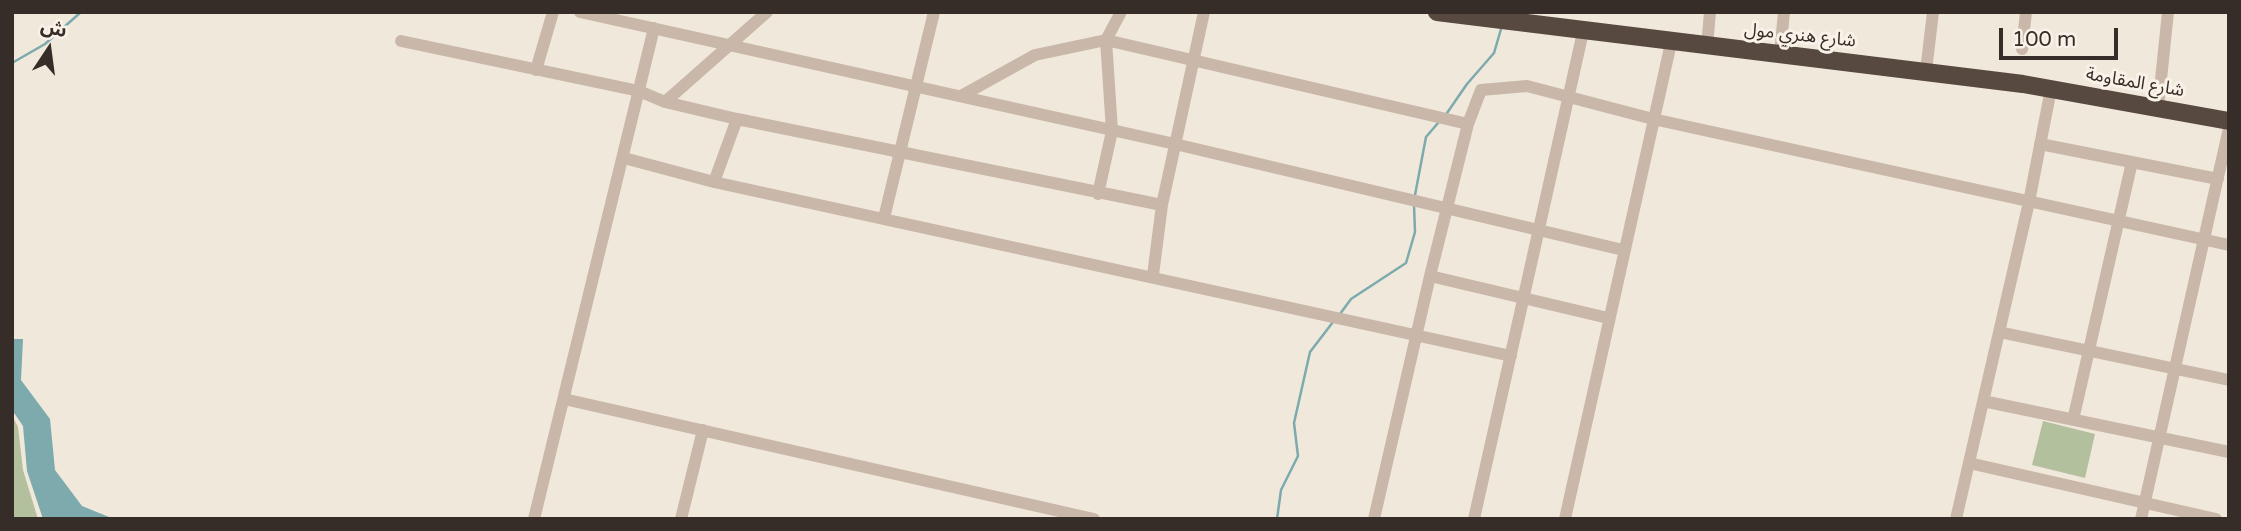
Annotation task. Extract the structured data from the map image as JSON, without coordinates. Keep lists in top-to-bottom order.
{
  "streets": {
    "highway": ["شارع هنري مول", "شارع المقاومة"]
  },
  "crossings": [
    ["شارع هنري مول", "شارع المقاومة"]
  ],
  "scale_bar": "100 m",
  "north": "top"
}
